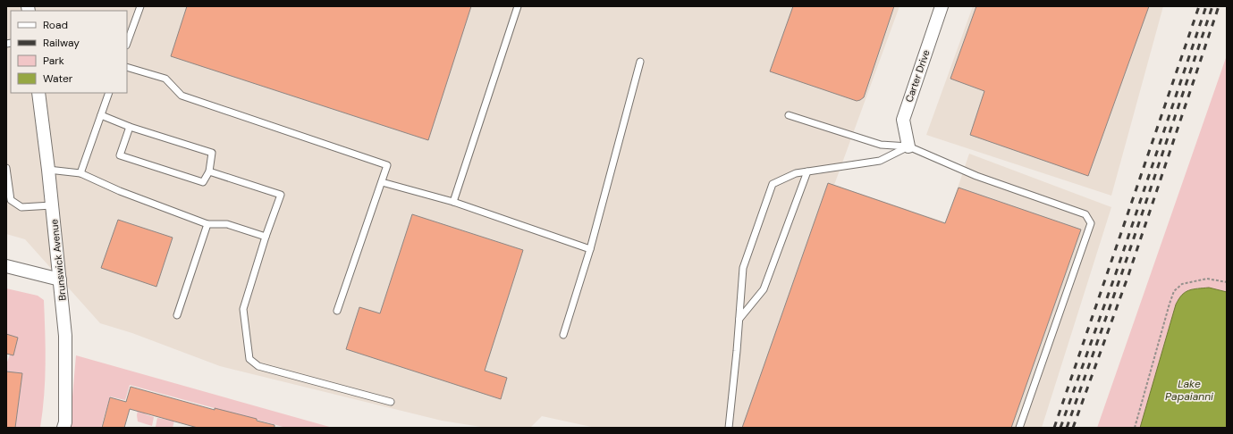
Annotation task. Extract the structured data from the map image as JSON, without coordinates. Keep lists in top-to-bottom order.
{
  "streets": {
    "street": ["Carter Drive", "Brunswick Avenue"]
  },
  "water": ["Lake Papaianni"],
  "legend": [
    "Road",
    "Railway",
    "Park",
    "Water"
  ]
}
